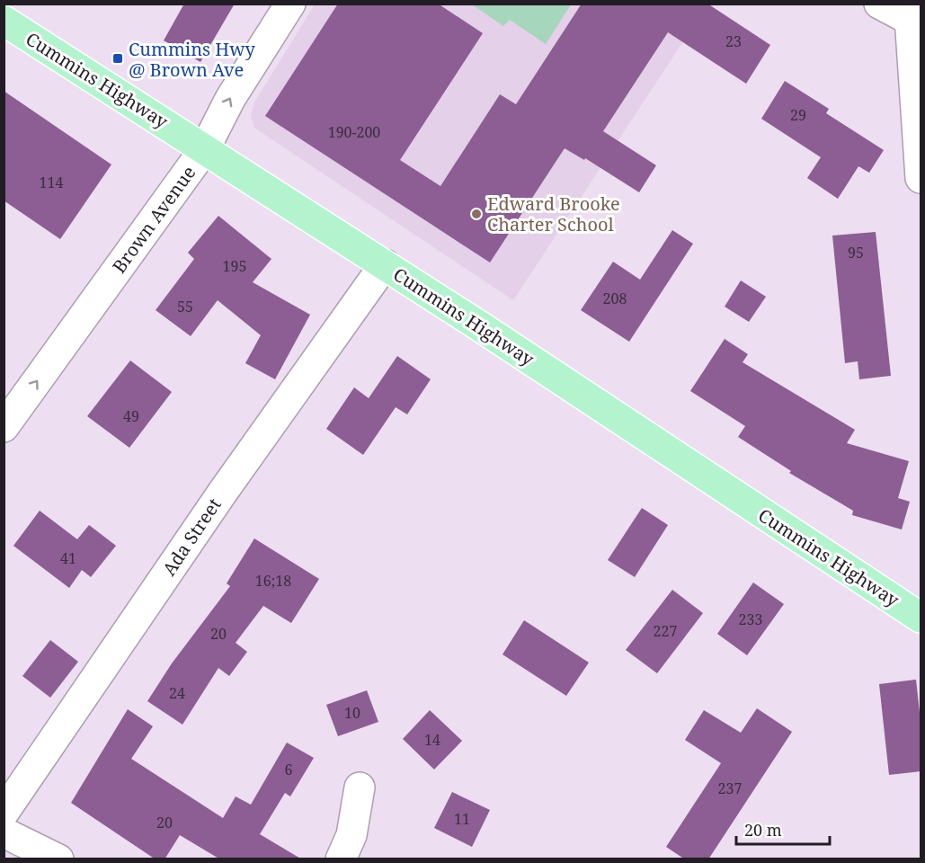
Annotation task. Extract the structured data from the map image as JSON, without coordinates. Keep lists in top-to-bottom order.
{
  "streets": {
    "main road": ["Cummins Highway"],
    "street": ["Brown Avenue", "Ada Street"]
  },
  "crossings": [
    ["Cummins Highway", "Brown Avenue"],
    ["Cummins Highway", "Ada Street"]
  ],
  "one_way": ["Brown Avenue"],
  "places": {
    "transit": ["Cummins Hwy @ Brown Ave"],
    "other": ["Edward Brooke Charter School"]
  },
  "house_numbers": [
    "23",
    "29",
    "190-200",
    "114",
    "95",
    "195",
    "208",
    "55",
    "49",
    "41",
    "16;18",
    "233",
    "227",
    "20",
    "24",
    "10",
    "14",
    "6",
    "237",
    "11",
    "20"
  ],
  "scale_bar": "20 m"
}
